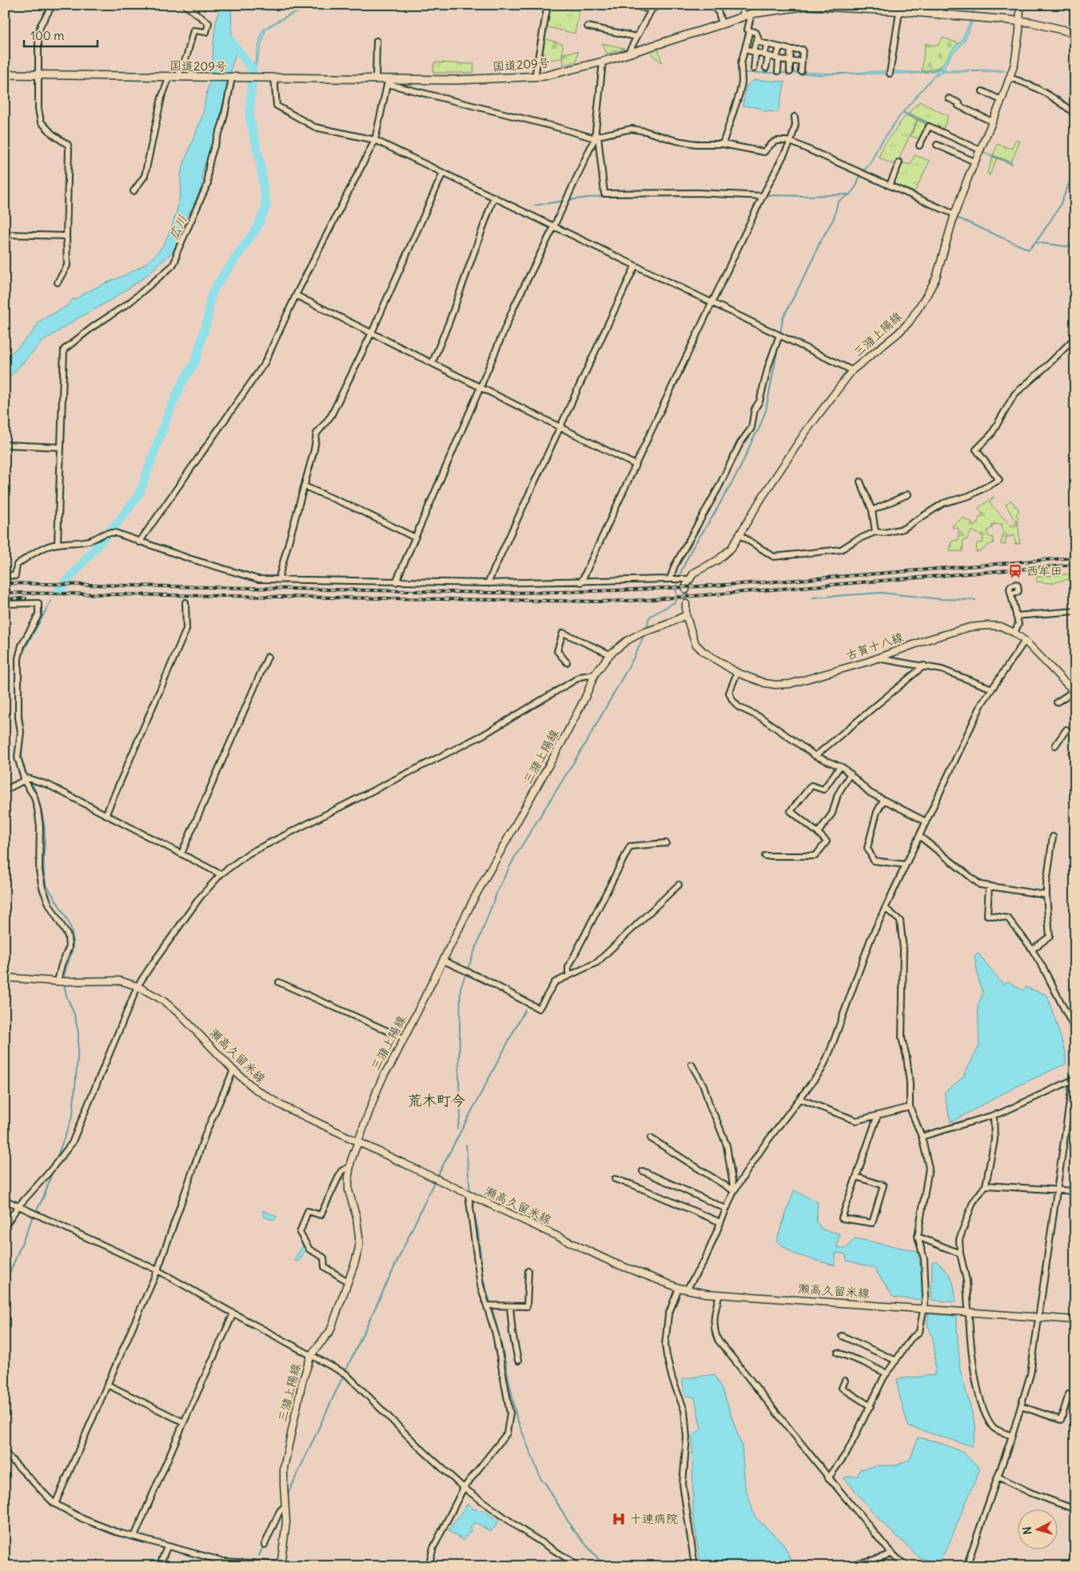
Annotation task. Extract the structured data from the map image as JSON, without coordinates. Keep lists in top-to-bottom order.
{
  "streets": {
    "highway": ["国道209号"],
    "main road": ["三潴上陽線", "古賀十八線", "瀬高久留米線"]
  },
  "crossings": [
    ["国道209号", "三潴上陽線"],
    ["三潴上陽線", "古賀十八線"],
    ["三潴上陽線", "瀬高久留米線"]
  ],
  "districts": ["荒木町今"],
  "water": ["広川"],
  "places": {
    "station": ["西牟田"],
    "hospital": ["十連病院"]
  },
  "scale_bar": "100 m",
  "north": "left"
}
